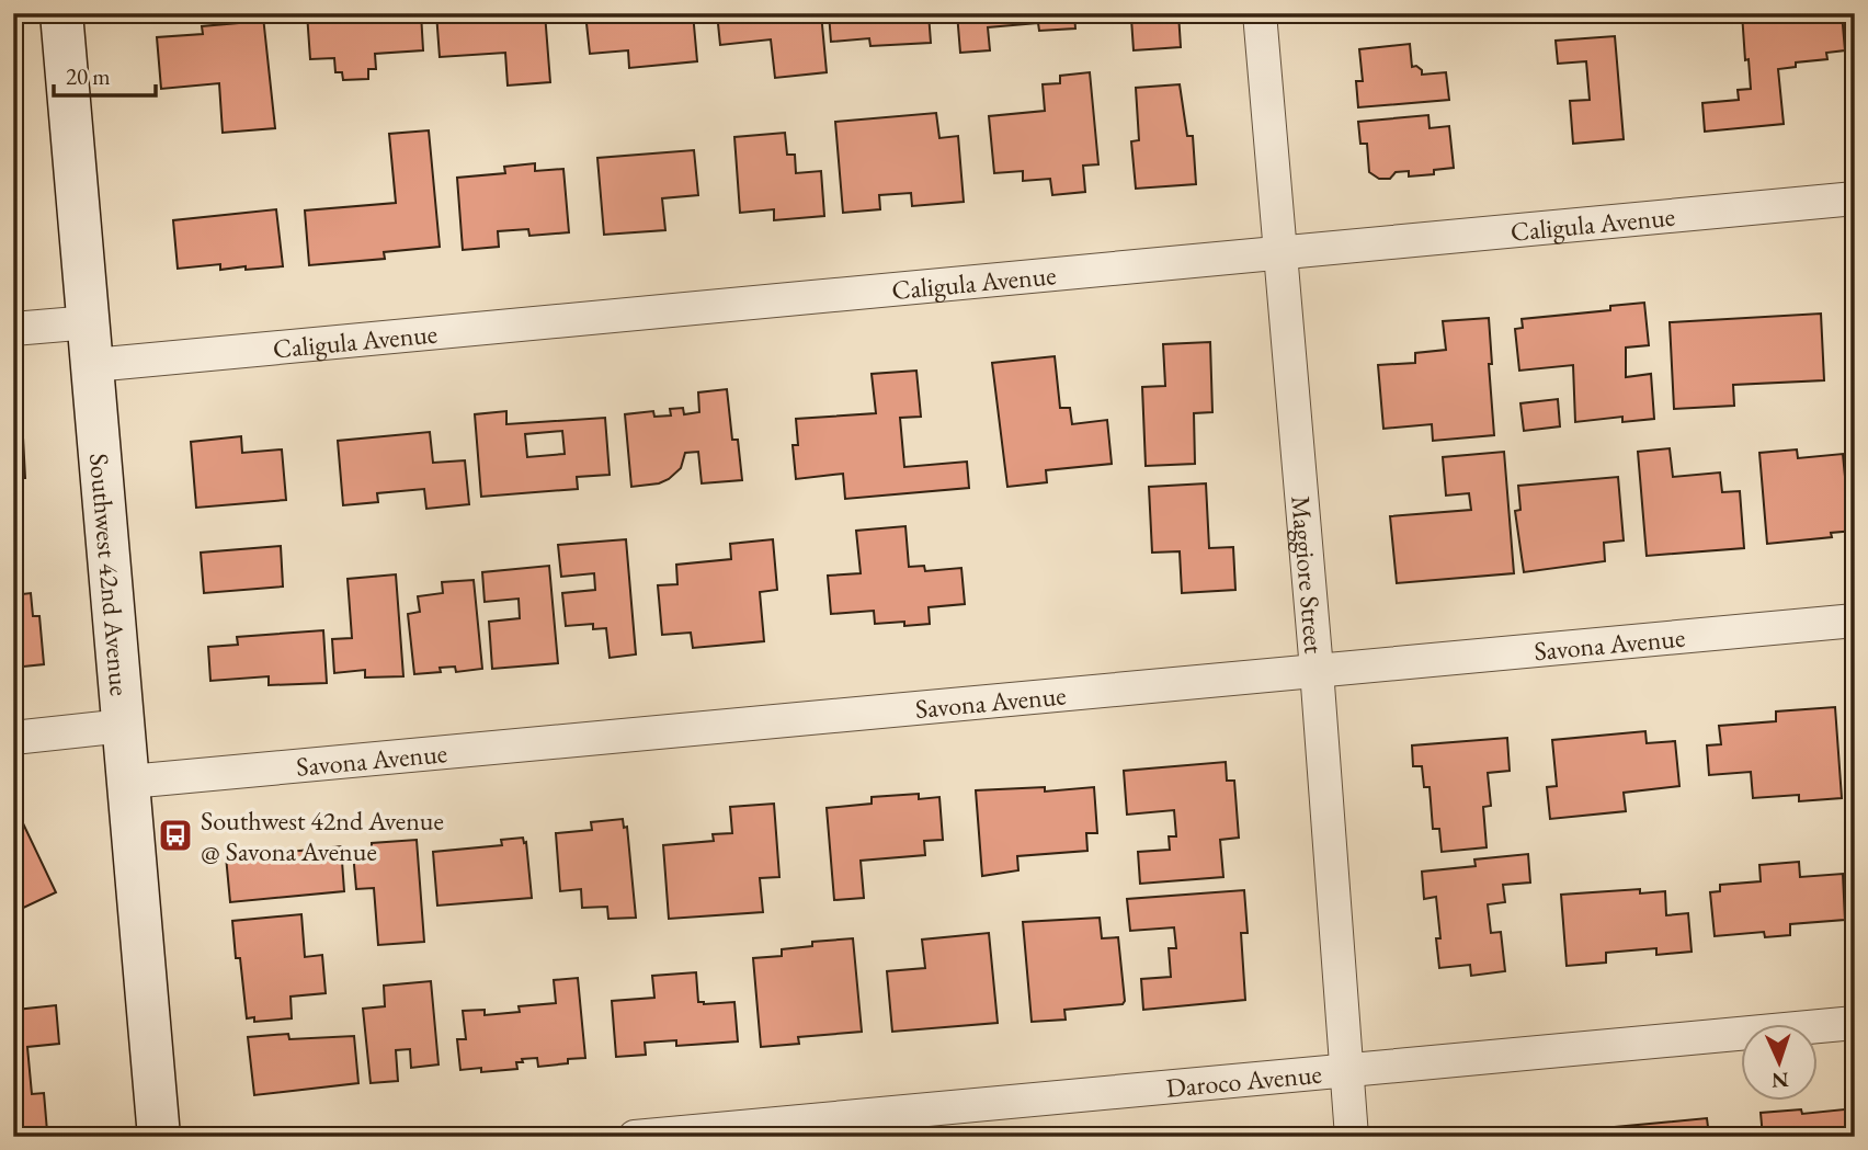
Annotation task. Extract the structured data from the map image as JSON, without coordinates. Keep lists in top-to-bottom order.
{
  "streets": {
    "main road": ["Southwest 42nd Avenue"],
    "street": [
      "Caligula Avenue",
      "Maggiore Street",
      "Savona Avenue",
      "Daroco Avenue"
    ]
  },
  "crossings": [
    ["Caligula Avenue", "Southwest 42nd Avenue"],
    ["Caligula Avenue", "Maggiore Street"],
    ["Southwest 42nd Avenue", "Savona Avenue"],
    ["Maggiore Street", "Savona Avenue"],
    ["Maggiore Street", "Daroco Avenue"]
  ],
  "places": {
    "bus stop": ["Southwest 42nd Avenue @ Savona Avenue"]
  },
  "scale_bar": "20 m",
  "north": "bottom"
}
